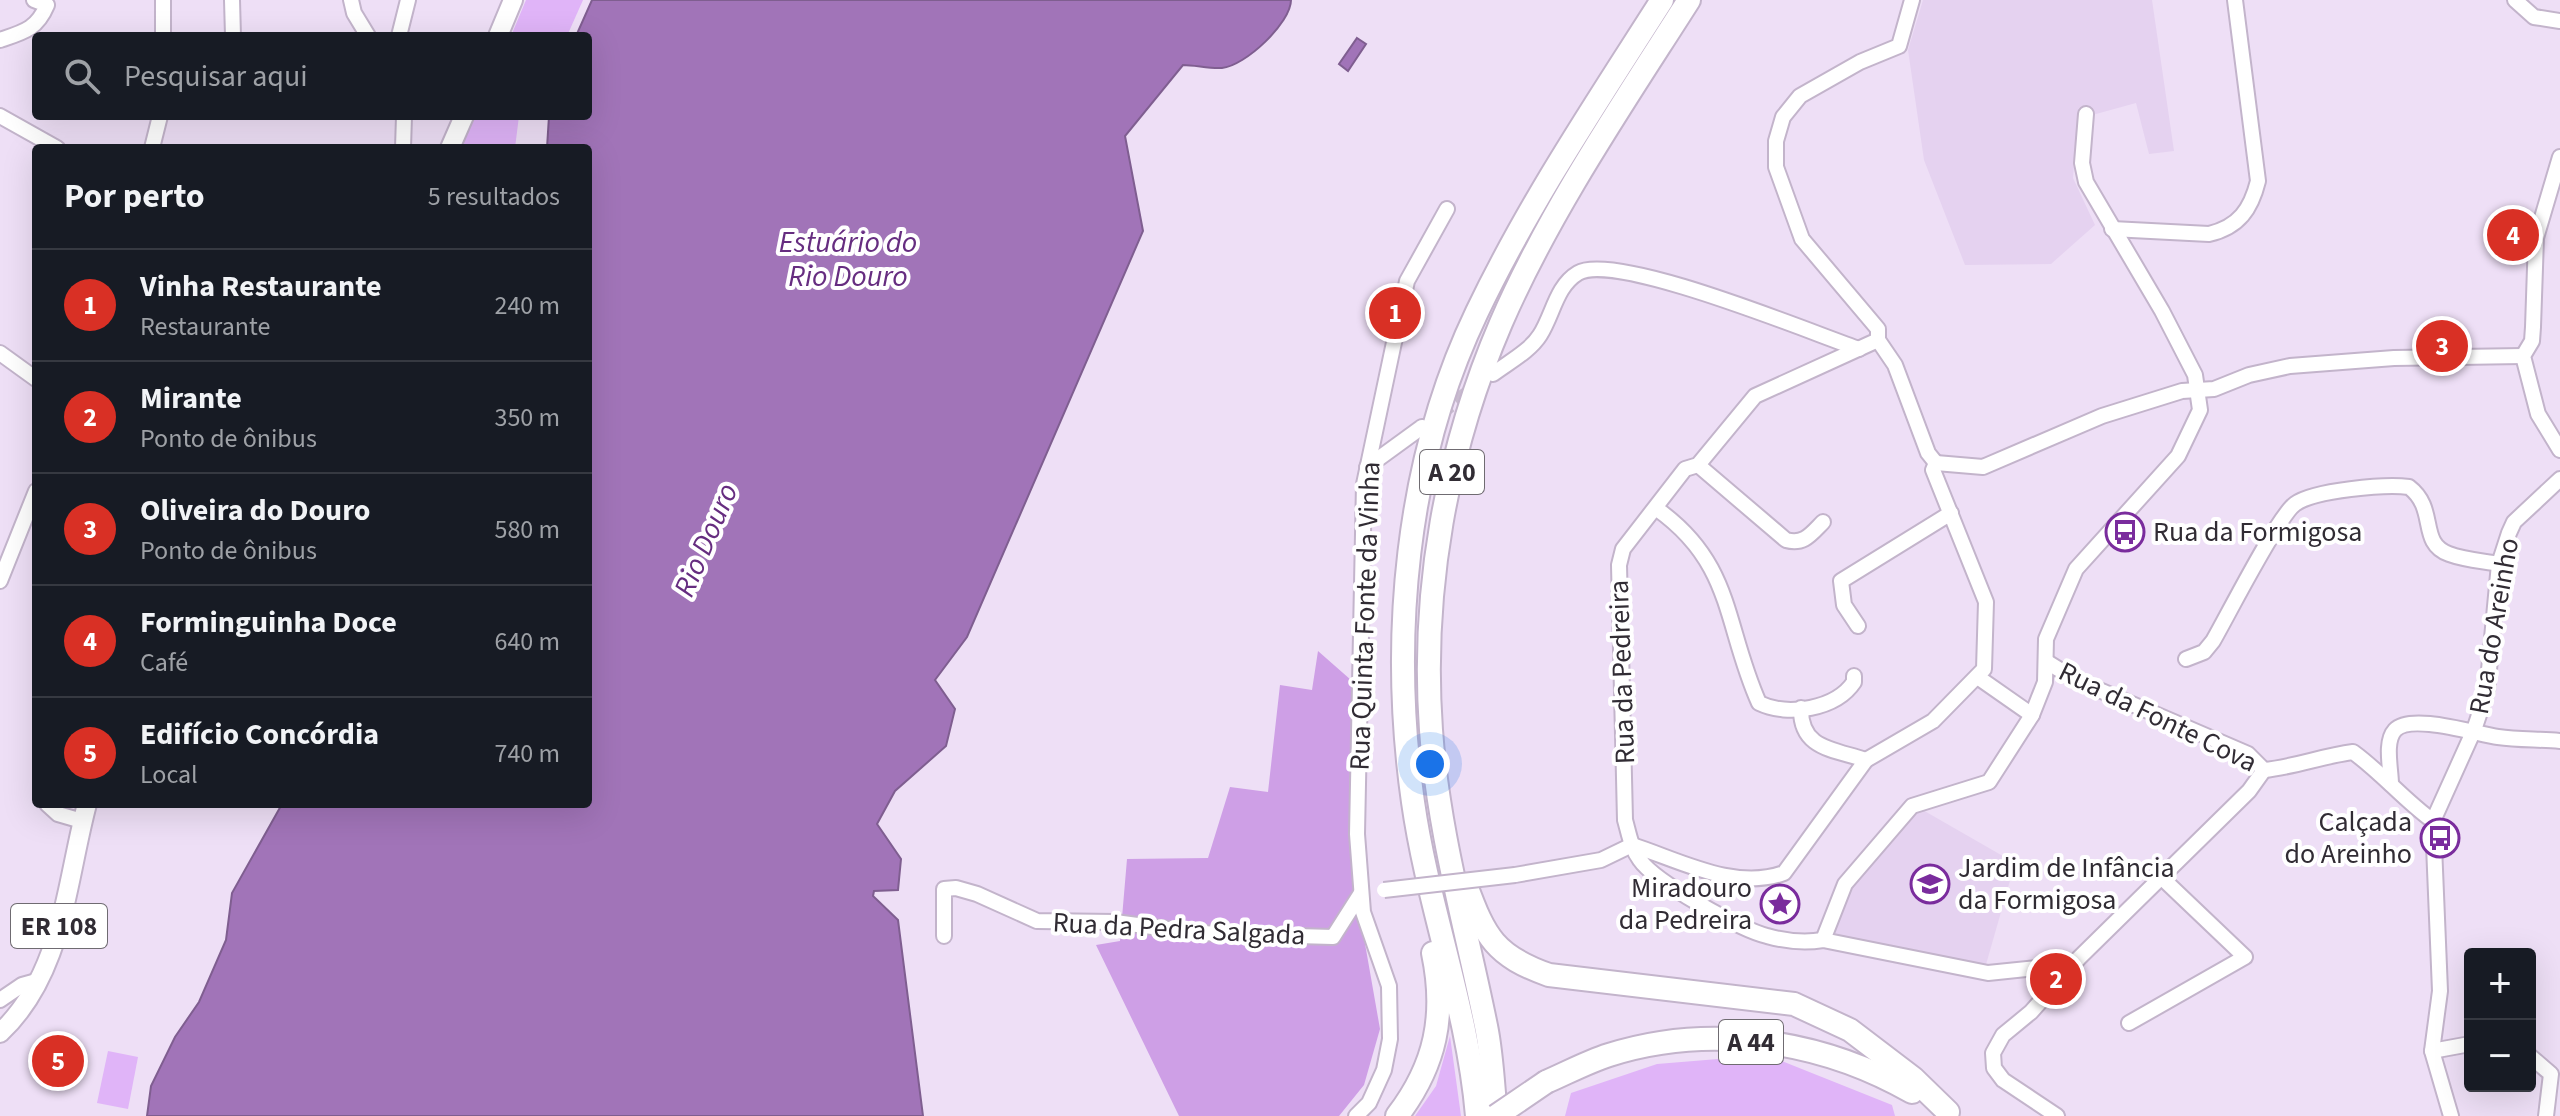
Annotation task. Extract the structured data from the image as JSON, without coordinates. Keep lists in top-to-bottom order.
{
  "streets": {
    "highway": ["A 20", "A 44"],
    "main road": ["ER 108"],
    "street": [
      "Rua Quinta Fonte da Vinha",
      "Rua do Areinho",
      "Rua da Pedreira",
      "Rua da Fonte Cova",
      "Rua da Pedra Salgada"
    ]
  },
  "crossings": [
    ["A 20", "A 44"],
    ["Rua Quinta Fonte da Vinha", "Rua da Pedra Salgada"],
    ["Rua do Areinho", "Rua da Fonte Cova"]
  ],
  "water": ["Estuário do Rio Douro", "Rio Douro"],
  "places": {
    "bus stop": ["Rua da Formigosa", "Calçada do Areinho"],
    "school or university": ["Jardim de Infância da Formigosa"],
    "place": ["Miradouro da Pedreira"]
  },
  "page": {
    "search": "Pesquisar aqui",
    "heading": ["Por perto", "5 resultados"],
    "pins": [
      "4",
      "1",
      "3",
      "2",
      "5"
    ],
    "list": [
      {
        "mark": "1",
        "name": "Vinha Restaurante",
        "note": "Restaurante",
        "value": "240 m"
      },
      {
        "mark": "2",
        "name": "Mirante",
        "note": "Ponto de ônibus",
        "value": "350 m"
      },
      {
        "mark": "3",
        "name": "Oliveira do Douro",
        "note": "Ponto de ônibus",
        "value": "580 m"
      },
      {
        "mark": "4",
        "name": "Forminguinha Doce",
        "note": "Café",
        "value": "640 m"
      },
      {
        "mark": "5",
        "name": "Edifício Concórdia",
        "note": "Local",
        "value": "740 m"
      }
    ],
    "map_buttons": ["+", "−"]
  }
}
